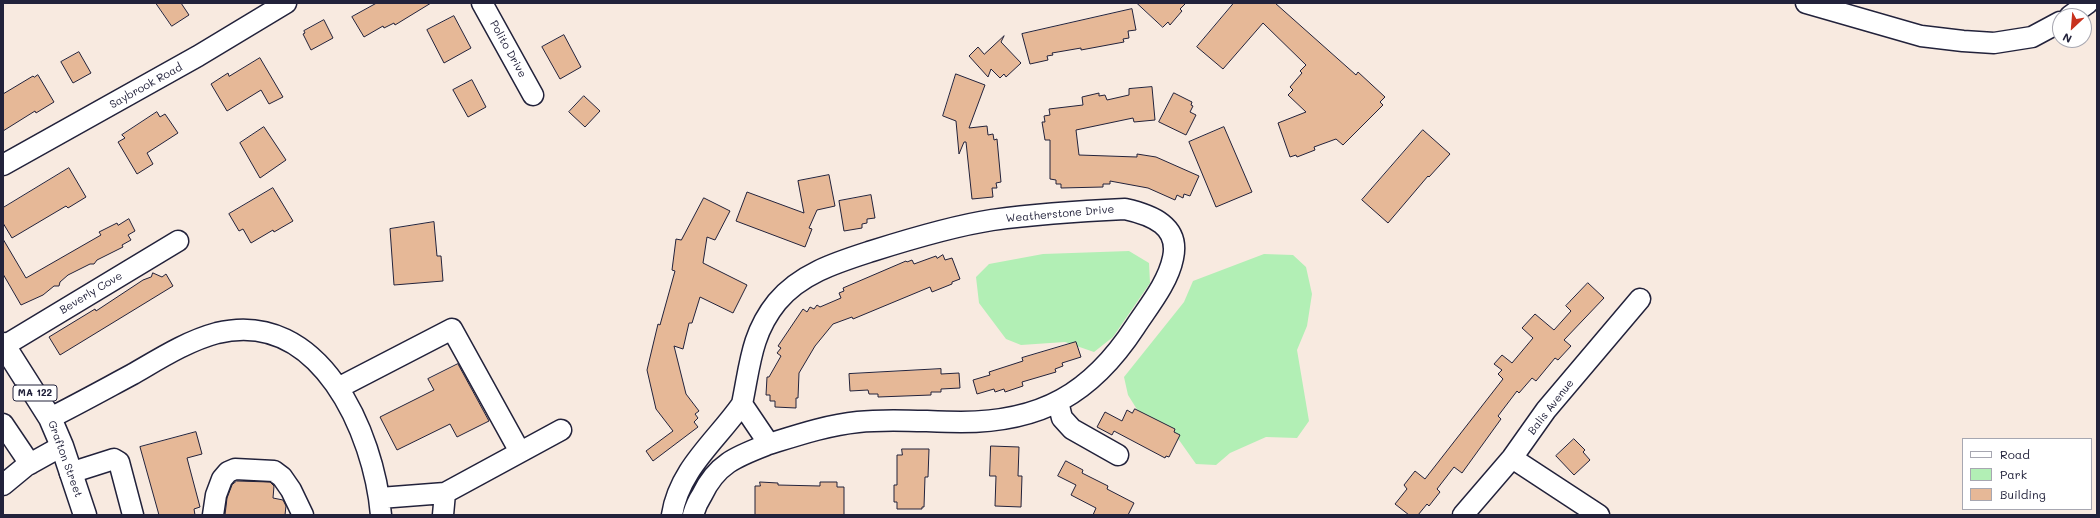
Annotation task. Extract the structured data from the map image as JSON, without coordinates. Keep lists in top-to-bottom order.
{
  "streets": {
    "highway": ["MA 122", "Grafton Street"],
    "street": [
      "Polito Drive",
      "Saybrook Road",
      "Weatherstone Drive",
      "Beverly Cove",
      "Balis Avenue"
    ]
  },
  "crossings": [
    ["Beverly Cove", "Grafton Street"]
  ],
  "legend": ["Road", "Park", "Building"],
  "north": "bottom left"
}
